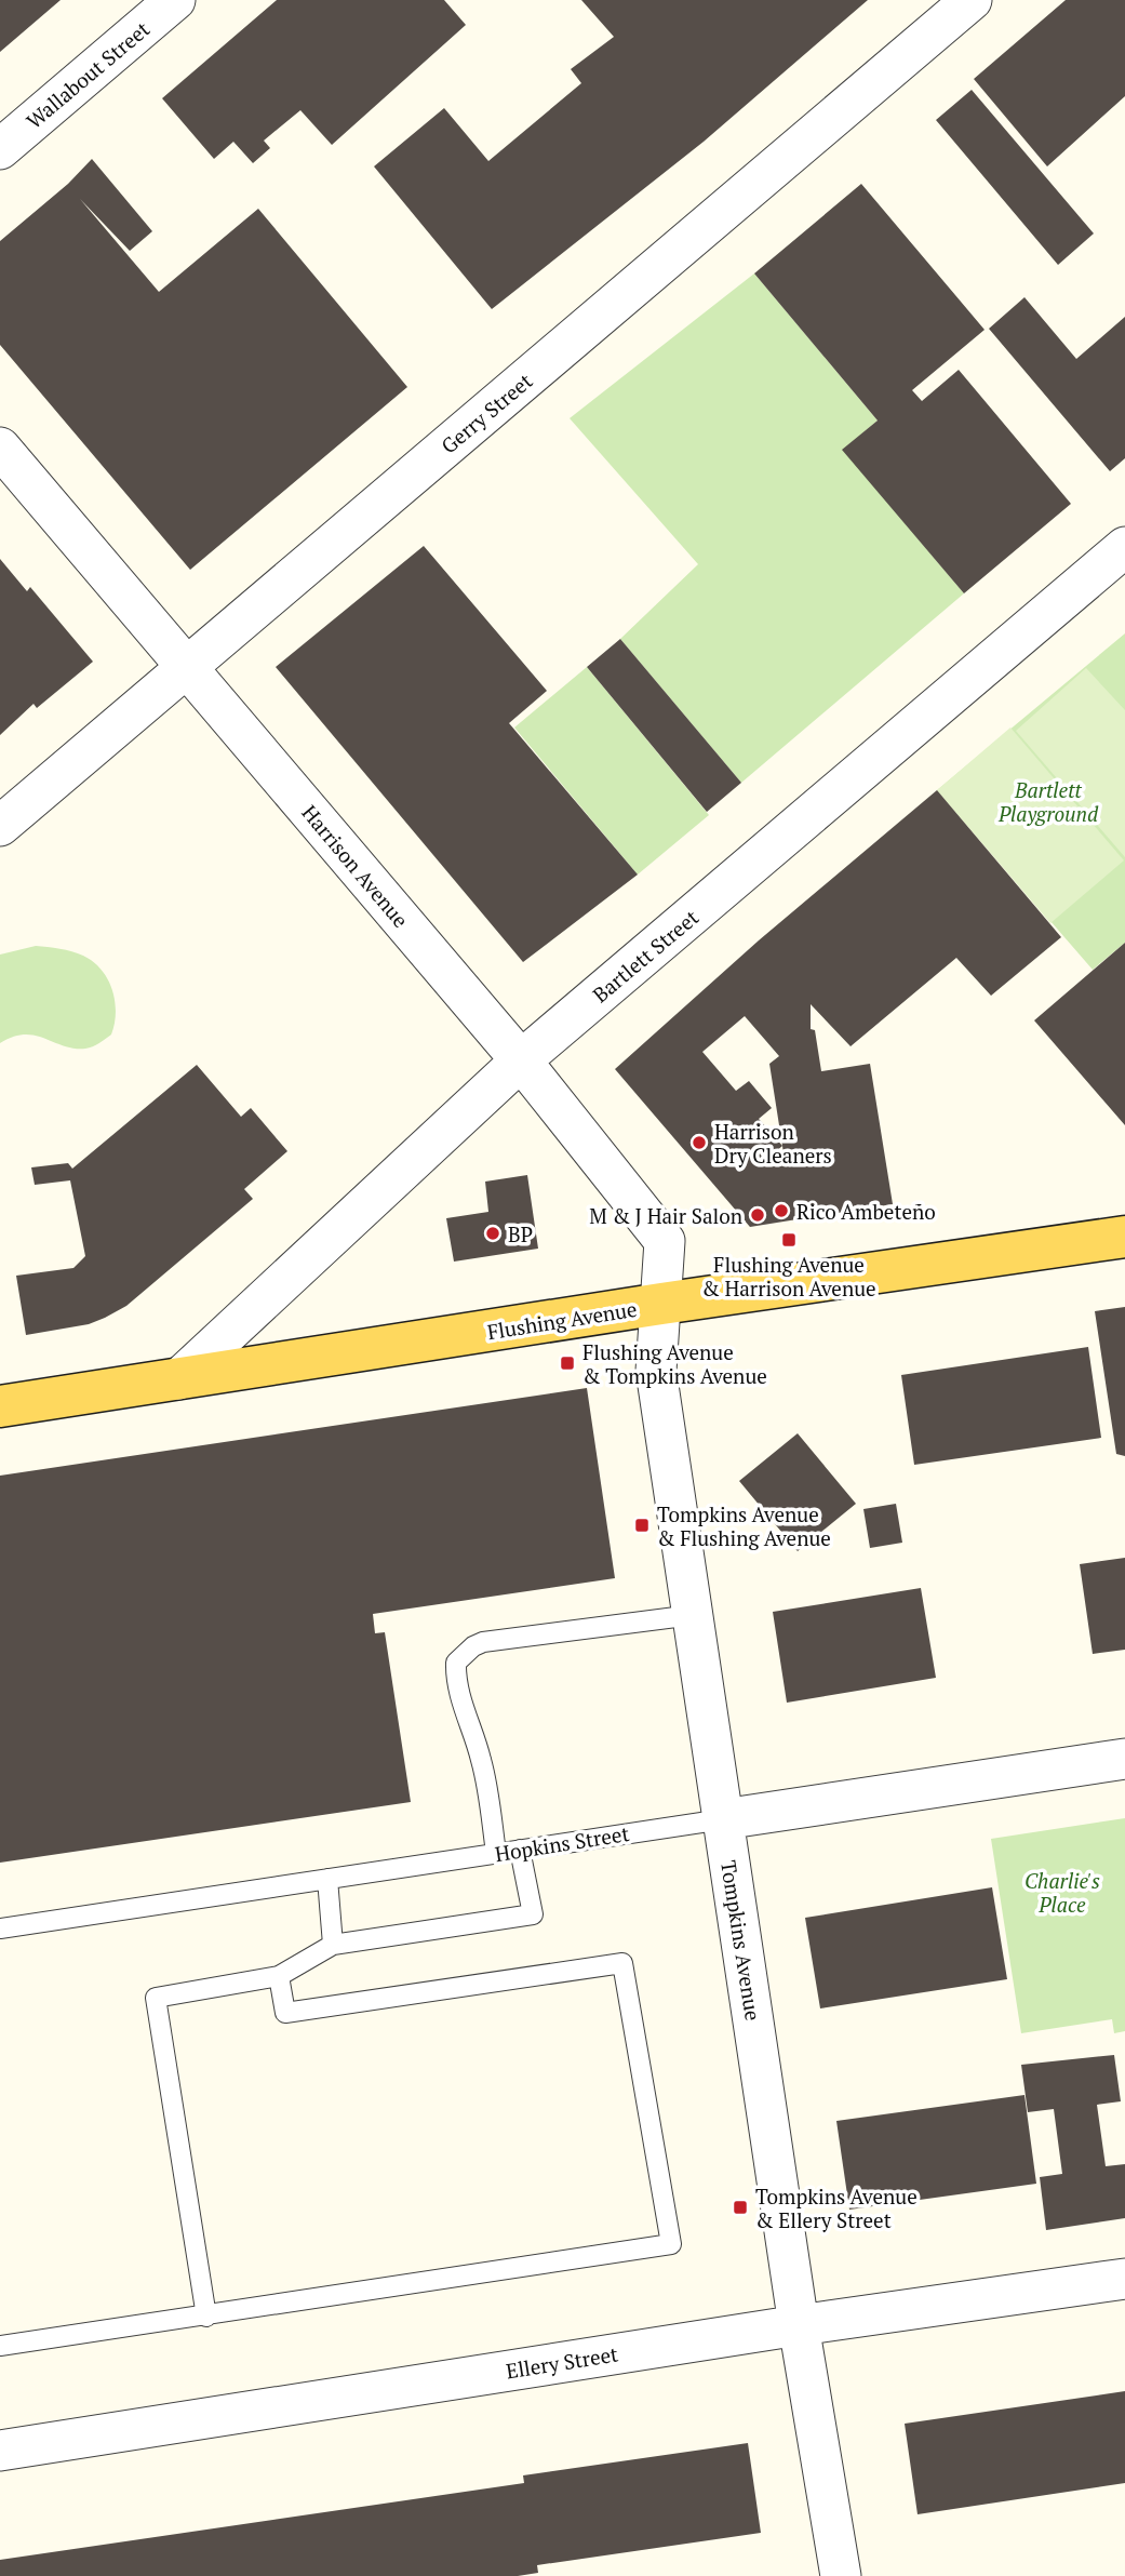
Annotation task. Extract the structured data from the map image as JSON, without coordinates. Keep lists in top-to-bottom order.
{
  "streets": {
    "main road": ["Flushing Avenue"],
    "street": [
      "Wallabout Street",
      "Gerry Street",
      "Harrison Avenue",
      "Bartlett Street",
      "Hopkins Street",
      "Tompkins Avenue",
      "Ellery Street"
    ]
  },
  "crossings": [
    ["Gerry Street", "Harrison Avenue"],
    ["Harrison Avenue", "Bartlett Street"],
    ["Harrison Avenue", "Flushing Avenue"],
    ["Harrison Avenue", "Tompkins Avenue"],
    ["Bartlett Street", "Flushing Avenue"],
    ["Flushing Avenue", "Tompkins Avenue"],
    ["Hopkins Street", "Tompkins Avenue"],
    ["Tompkins Avenue", "Ellery Street"]
  ],
  "parks": ["Bartlett Playground", "Charlie's Place"],
  "places": {
    "other": [
      "Harrison Dry Cleaners",
      "Rico Ambeteño",
      "M & J Hair Salon",
      "BP"
    ],
    "transit": [
      "Flushing Avenue & Harrison Avenue",
      "Flushing Avenue & Tompkins Avenue",
      "Tompkins Avenue & Flushing Avenue",
      "Tompkins Avenue & Ellery Street"
    ]
  }
}
